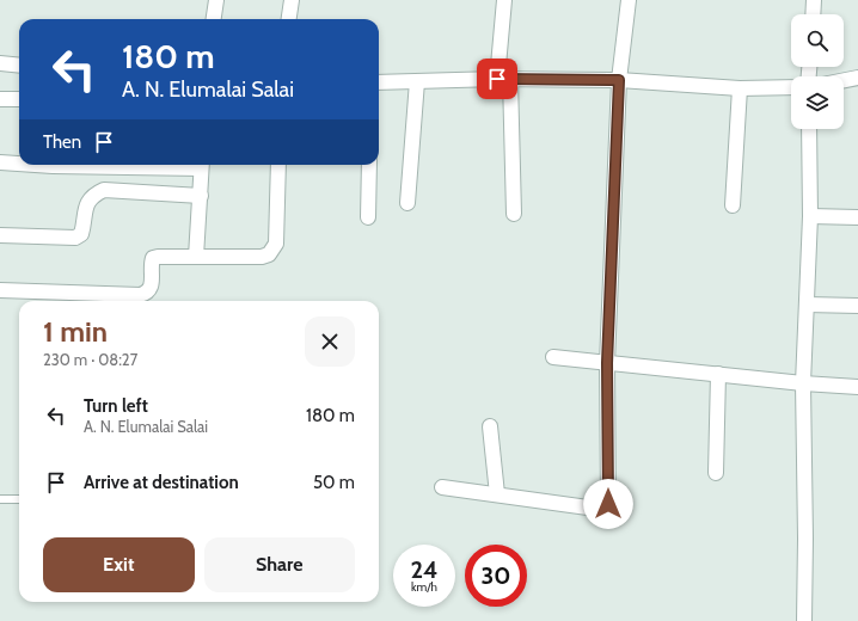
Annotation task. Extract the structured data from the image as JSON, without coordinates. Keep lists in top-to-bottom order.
{
  "page": {
    "turn": ["180 m", "A. N. Elumalai Salai"],
    "then": "Then",
    "heading": ["1 min", "230 m · 08:27"],
    "list": [
      {
        "name": "Turn left",
        "note": "A. N. Elumalai Salai",
        "value": "180 m"
      },
      {
        "name": "Arrive at destination",
        "value": "50 m"
      }
    ],
    "buttons": ["Exit", "Share"],
    "speed": "24 km/h",
    "limit": "30"
  }
}
